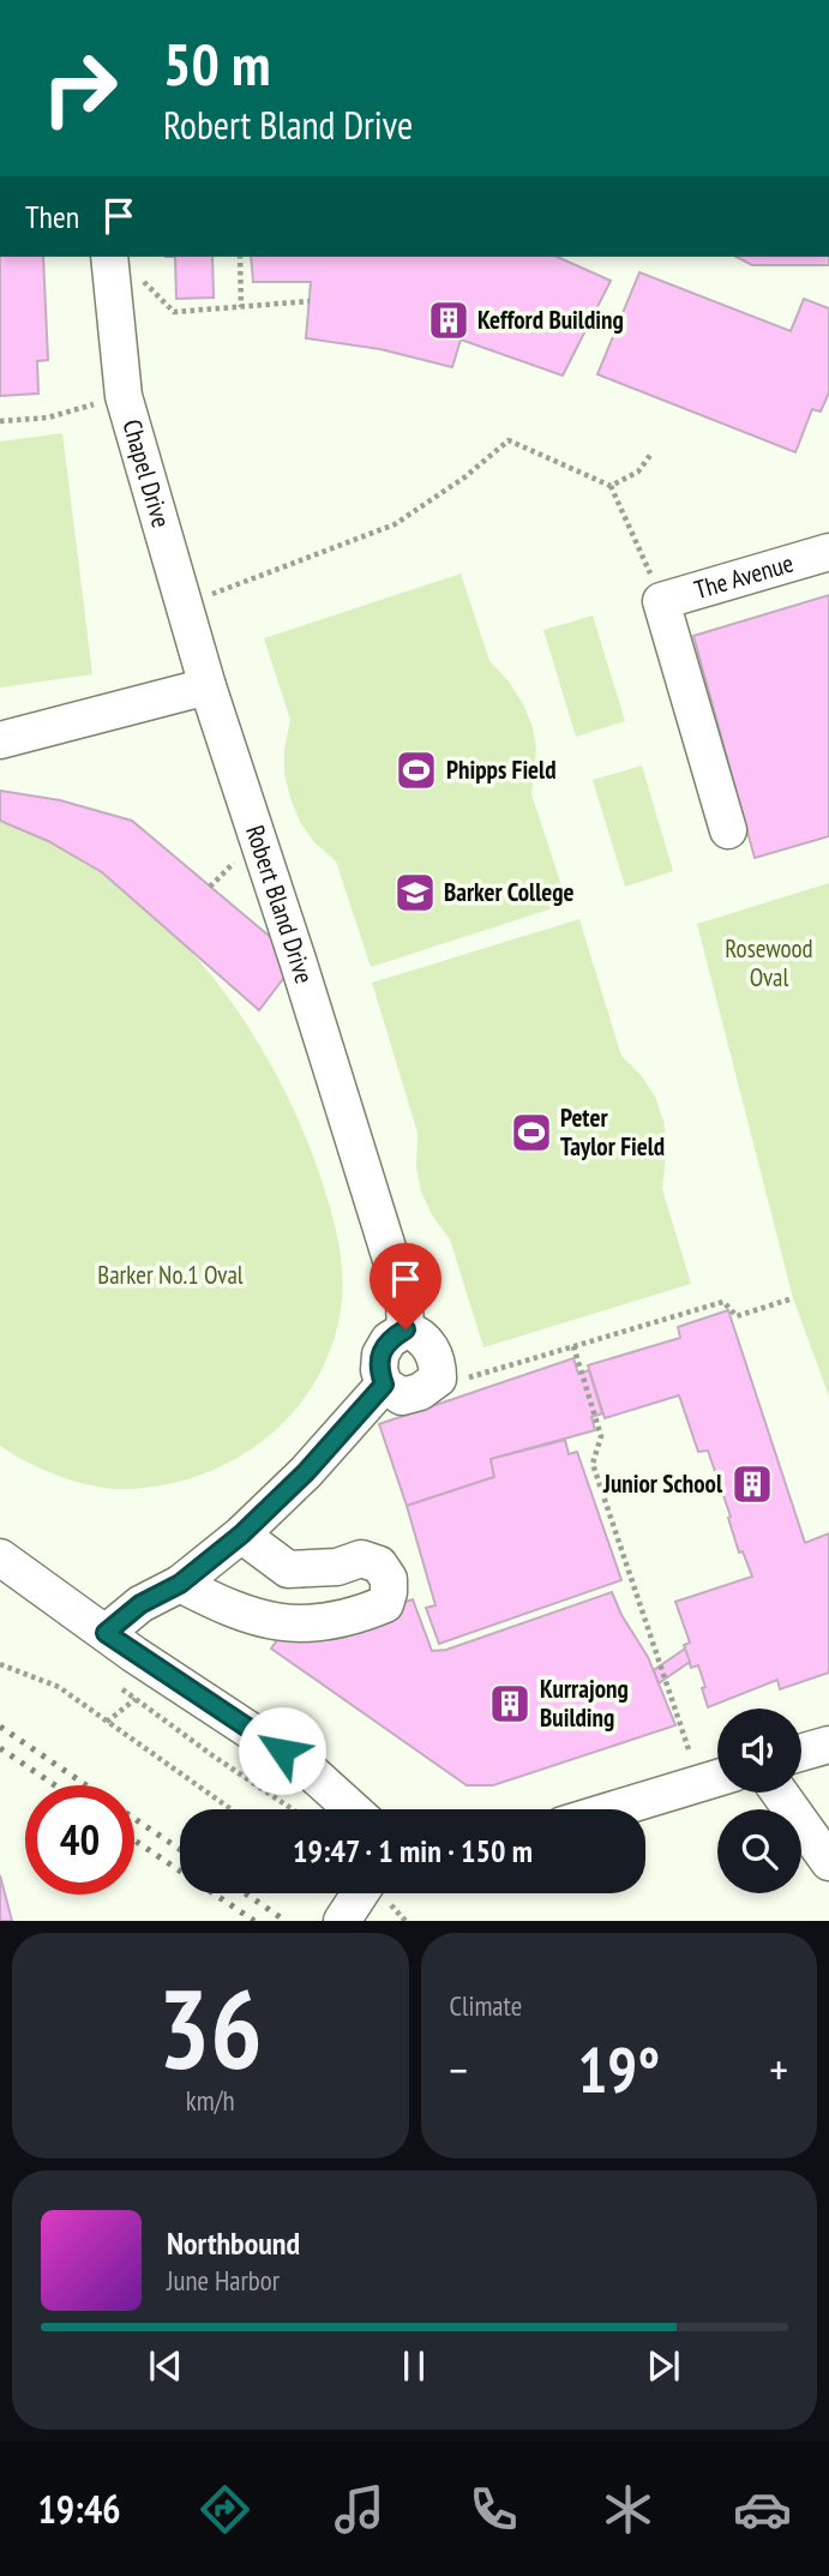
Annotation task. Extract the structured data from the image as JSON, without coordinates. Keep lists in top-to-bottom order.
{
  "streets": {
    "street": ["Chapel Drive", "The Avenue", "Robert Bland Drive"]
  },
  "crossings": [
    ["Chapel Drive", "Robert Bland Drive"]
  ],
  "parks": ["Rosewood Oval", "Barker No.1 Oval"],
  "places": {
    "building": ["Kefford Building", "Junior School", "Kurrajong Building"],
    "sports": ["Phipps Field", "Peter Taylor Field"],
    "school or university": ["Barker College"]
  },
  "page": {
    "turn": ["50 m", "Robert Bland Drive"],
    "then": "Then",
    "limit": "40",
    "trip": "19:47 · 1 min · 150 m",
    "tile": [
      ["36", "km/h"],
      "Climate"
    ],
    "heat": ["−", "19°", "+"],
    "song": ["Northbound", "June Harbor"],
    "tabs": "19:46"
  }
}
